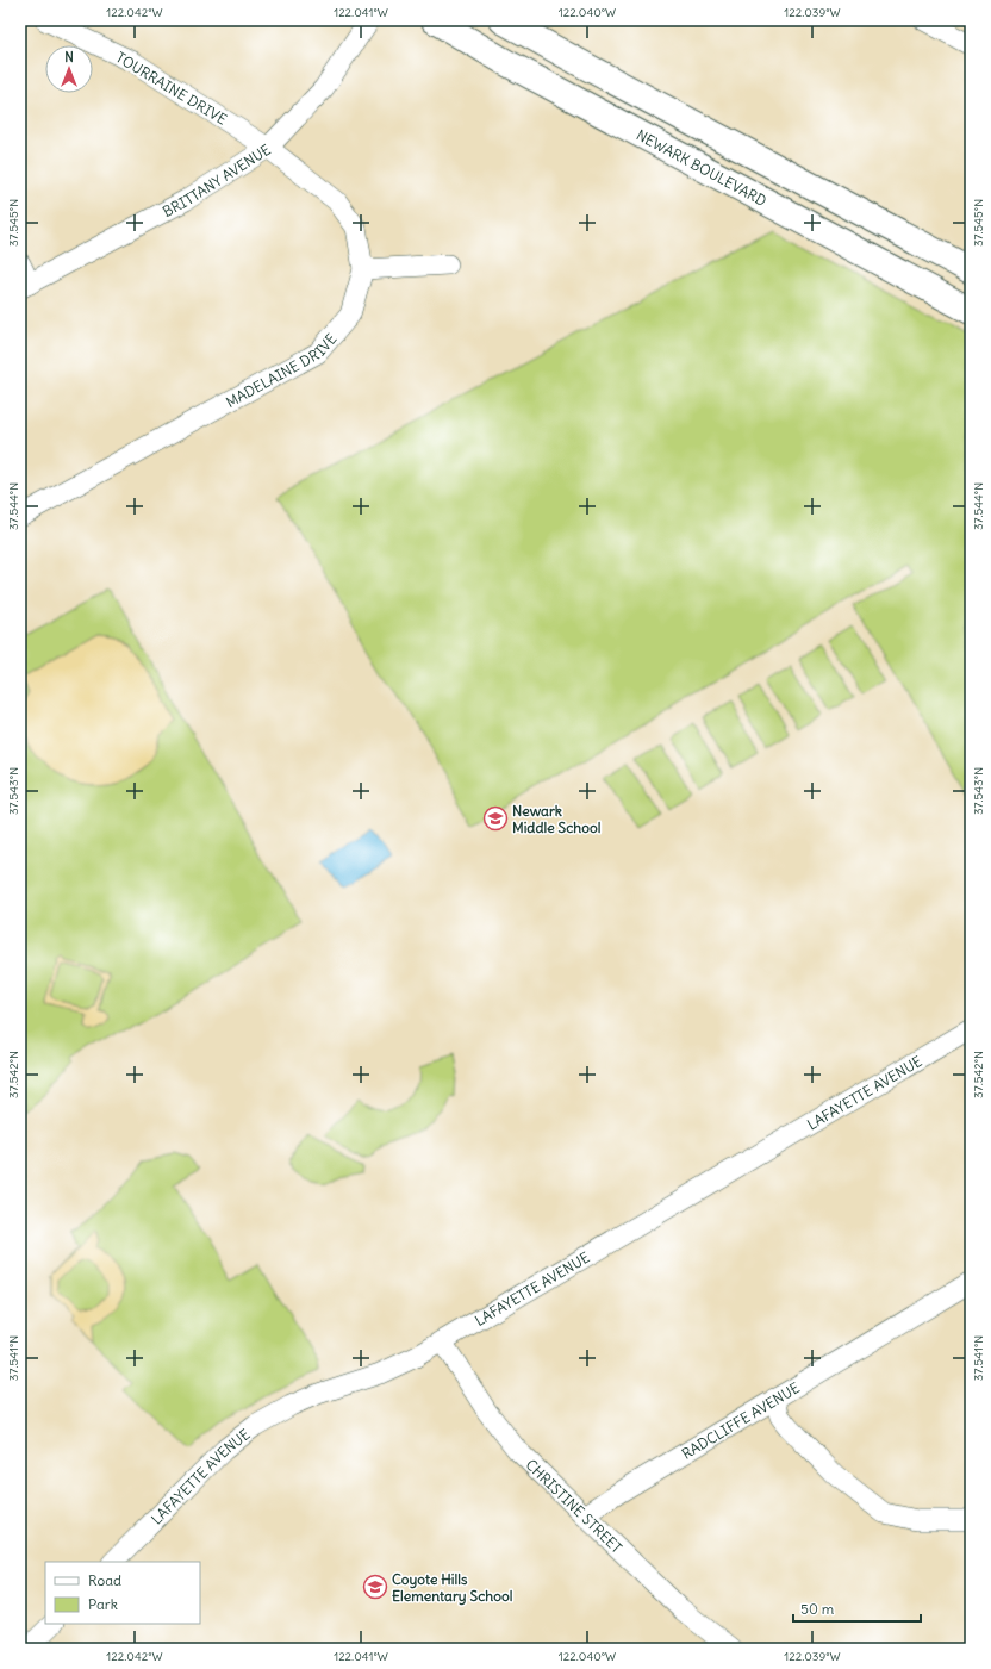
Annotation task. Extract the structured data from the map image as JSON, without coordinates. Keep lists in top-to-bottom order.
{
  "streets": {
    "main road": ["NEWARK BOULEVARD"],
    "street": [
      "TOURRAINE DRIVE",
      "BRITTANY AVENUE",
      "MADELAINE DRIVE",
      "LAFAYETTE AVENUE",
      "RADCLIFFE AVENUE",
      "CHRISTINE STREET"
    ]
  },
  "crossings": [
    ["TOURRAINE DRIVE", "BRITTANY AVENUE"],
    ["TOURRAINE DRIVE", "MADELAINE DRIVE"],
    ["BRITTANY AVENUE", "MADELAINE DRIVE"],
    ["LAFAYETTE AVENUE", "CHRISTINE STREET"],
    ["RADCLIFFE AVENUE", "CHRISTINE STREET"]
  ],
  "places": {
    "school or university": ["Newark Middle School", "Coyote Hills Elementary School"]
  },
  "legend": ["Road", "Park"],
  "scale_bar": "50 m",
  "north": "top",
  "coordinates": [
    "122.042°W",
    "122.041°W",
    "122.040°W",
    "122.039°W",
    "37.545°N",
    "37.544°N",
    "37.543°N",
    "37.542°N",
    "37.541°N"
  ]
}
